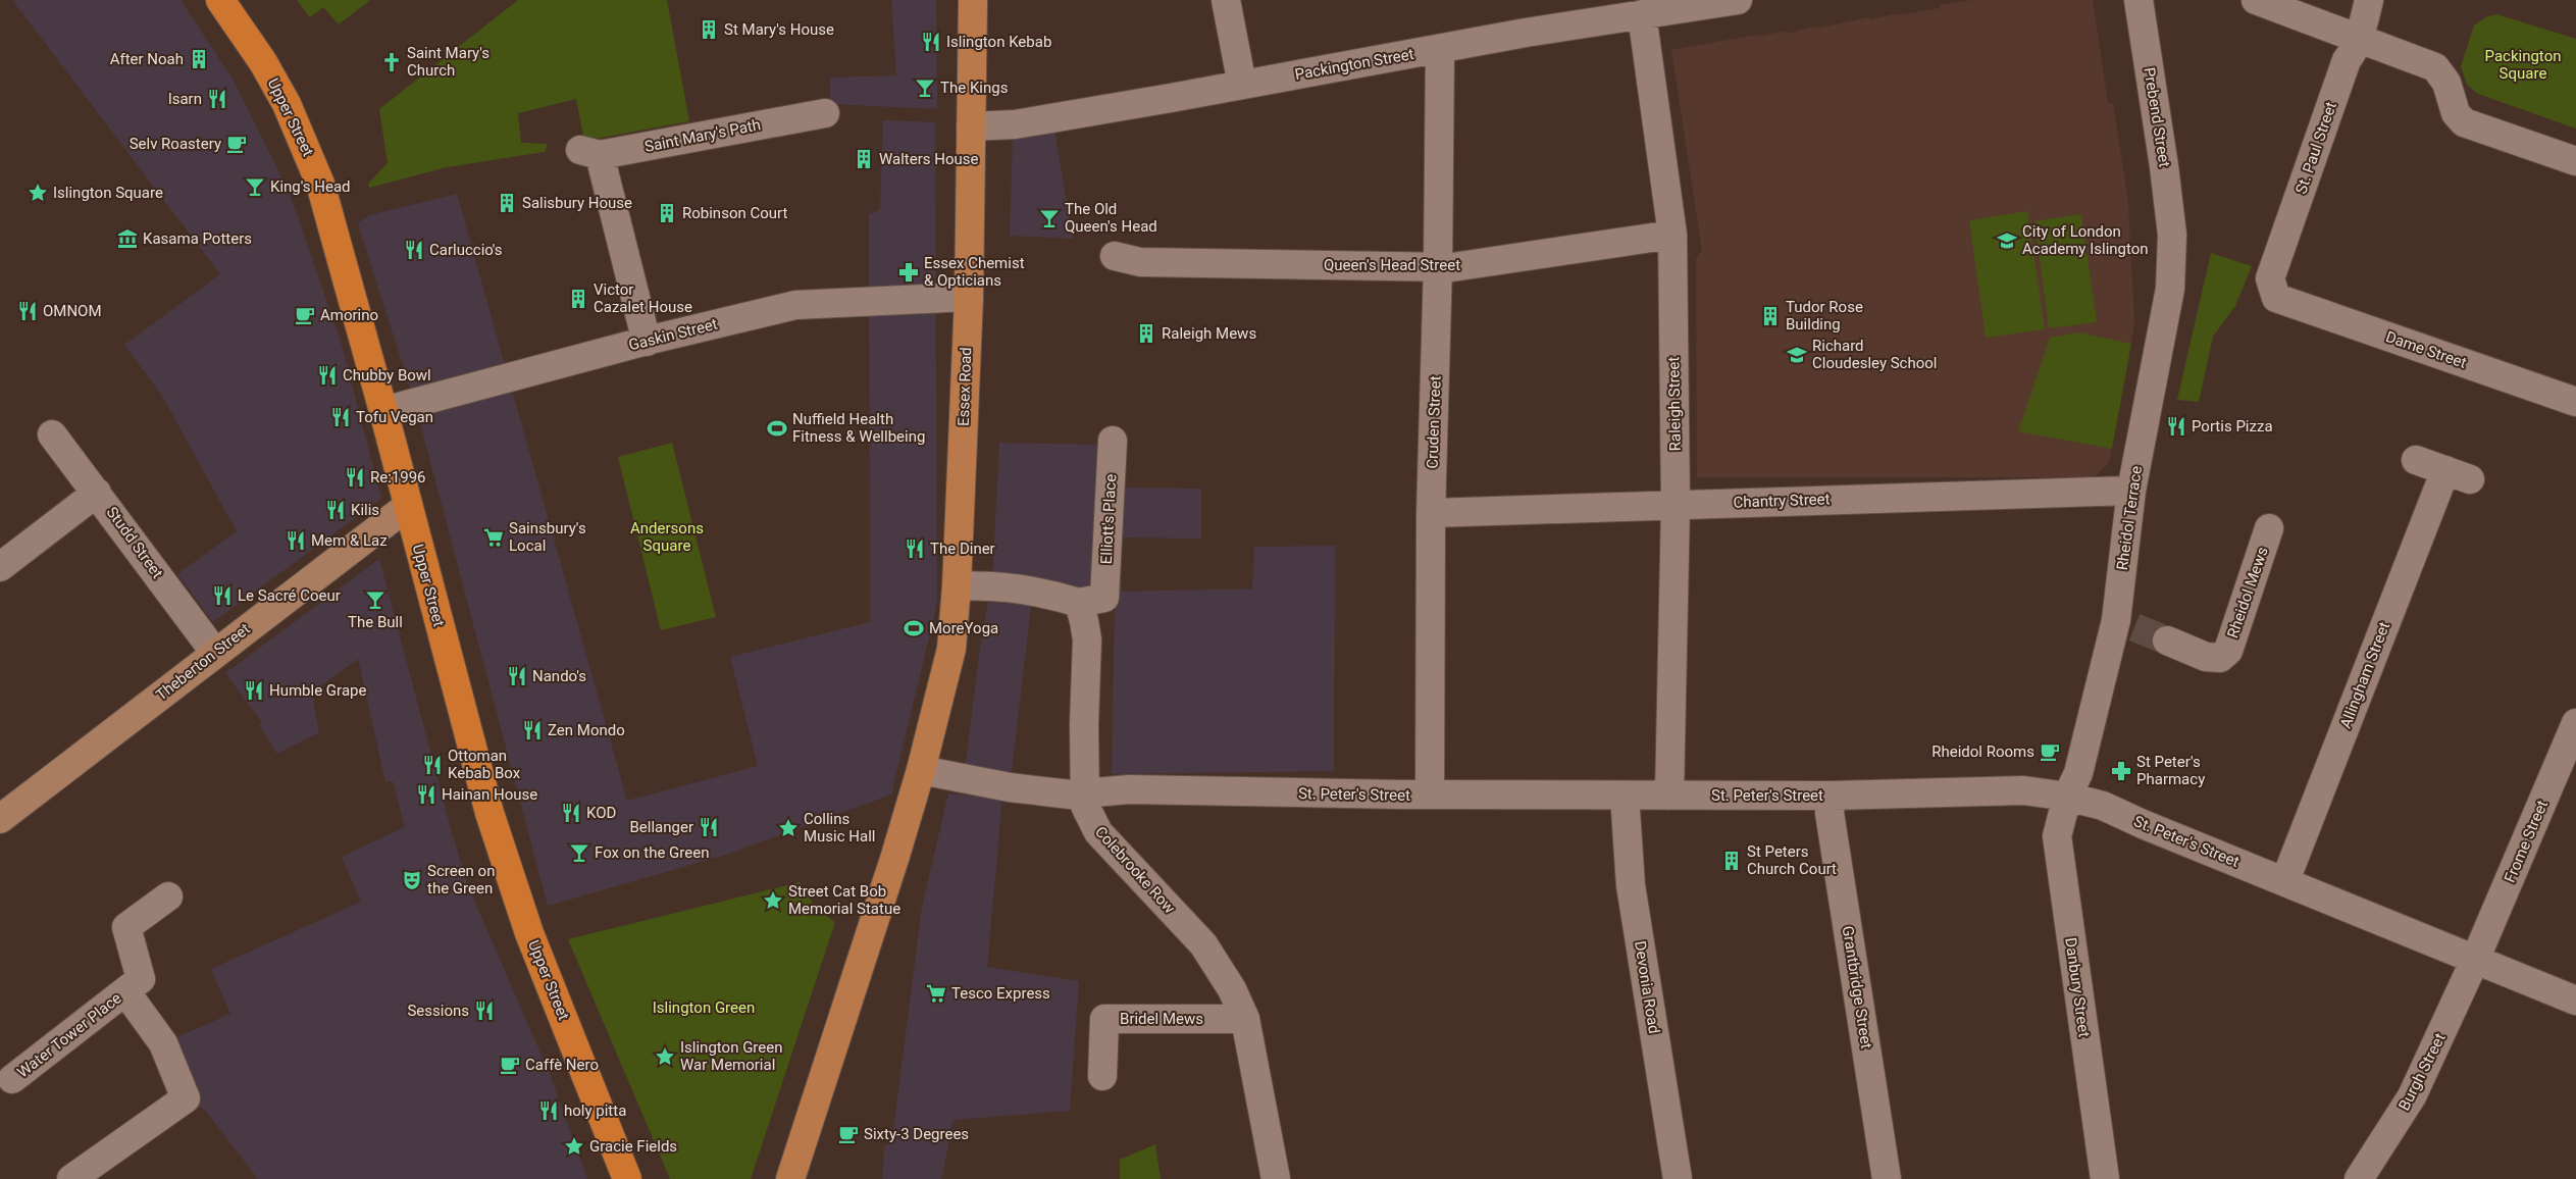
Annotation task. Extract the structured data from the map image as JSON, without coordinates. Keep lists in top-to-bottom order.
{
  "streets": {
    "highway": ["Upper Street"],
    "main road": ["Essex Road"],
    "street": [
      "Packington Street",
      "Prebend Street",
      "Saint Mary's Path",
      "St. Paul Street",
      "Queen's Head Street",
      "Gaskin Street",
      "Dame Street",
      "Raleigh Street",
      "Cruden Street",
      "Chantry Street",
      "Rheidol Terrace",
      "Elliott's Place",
      "Studd Street",
      "Rheidol Mews",
      "Theberton Street",
      "Allingham Street",
      "St. Peter's Street",
      "Frome Street",
      "Colebrooke Row",
      "Devonia Road",
      "Grantbridge Street",
      "Danbury Street",
      "Bridel Mews",
      "Water Tower Place",
      "Burgh Street"
    ]
  },
  "crossings": [
    ["Packington Street", "Essex Road"],
    ["Packington Street", "Raleigh Street"],
    ["Packington Street", "Cruden Street"],
    ["Upper Street", "Gaskin Street"],
    ["Upper Street", "Theberton Street"],
    ["Prebend Street", "Rheidol Terrace"],
    ["Saint Mary's Path", "Gaskin Street"],
    ["St. Paul Street", "Dame Street"],
    ["Queen's Head Street", "Raleigh Street"],
    ["Queen's Head Street", "Cruden Street"],
    ["Gaskin Street", "Essex Road"],
    ["Essex Road", "St. Peter's Street"],
    ["Raleigh Street", "Chantry Street"],
    ["Raleigh Street", "St. Peter's Street"],
    ["Cruden Street", "Chantry Street"],
    ["Cruden Street", "St. Peter's Street"],
    ["Chantry Street", "Rheidol Terrace"],
    ["Rheidol Terrace", "St. Peter's Street"],
    ["Rheidol Terrace", "Danbury Street"],
    ["Elliott's Place", "Colebrooke Row"],
    ["Studd Street", "Theberton Street"],
    ["Allingham Street", "St. Peter's Street"],
    ["St. Peter's Street", "Frome Street"],
    ["St. Peter's Street", "Colebrooke Row"],
    ["St. Peter's Street", "Devonia Road"],
    ["St. Peter's Street", "Grantbridge Street"],
    ["St. Peter's Street", "Danbury Street"],
    ["St. Peter's Street", "Burgh Street"],
    ["Frome Street", "Burgh Street"],
    ["Colebrooke Row", "Bridel Mews"]
  ],
  "parks": ["Packington Square", "Andersons Square", "Islington Green"],
  "places": {
    "building": [
      "St Mary's House",
      "After Noah",
      "Walters House",
      "Salisbury House",
      "Robinson Court",
      "Victor Cazalet House",
      "Tudor Rose Building",
      "Raleigh Mews",
      "St Peters Church Court"
    ],
    "restaurant": [
      "Islington Kebab",
      "Isarn",
      "Carluccio's",
      "OMNOM",
      "Chubby Bowl",
      "Tofu Vegan",
      "Portis Pizza",
      "Re:1996",
      "Kilis",
      "Mem & Laz",
      "The Diner",
      "Le Sacré Coeur",
      "Nando's",
      "Humble Grape",
      "Zen Mondo",
      "Ottoman Kebab Box",
      "Hainan House",
      "KOD",
      "Bellanger",
      "Sessions",
      "holy pitta"
    ],
    "church": ["Saint Mary's Church"],
    "bar": [
      "The Kings",
      "King's Head",
      "The Old Queen's Head",
      "The Bull",
      "Fox on the Green"
    ],
    "cafe": [
      "Selv Roastery",
      "Amorino",
      "Rheidol Rooms",
      "Caffè Nero",
      "Sixty-3 Degrees"
    ],
    "place": [
      "Islington Square",
      "Collins Music Hall",
      "Street Cat Bob Memorial Statue",
      "Islington Green War Memorial",
      "Gracie Fields"
    ],
    "museum": ["Kasama Potters"],
    "school or university": ["City of London Academy Islington", "Richard Cloudesley School"],
    "pharmacy": ["Essex Chemist & Opticians", "St Peter's Pharmacy"],
    "sports": ["Nuffield Health Fitness & Wellbeing", "MoreYoga"],
    "supermarket": ["Sainsbury's Local", "Tesco Express"],
    "theatre": ["Screen on the Green"]
  }
}
